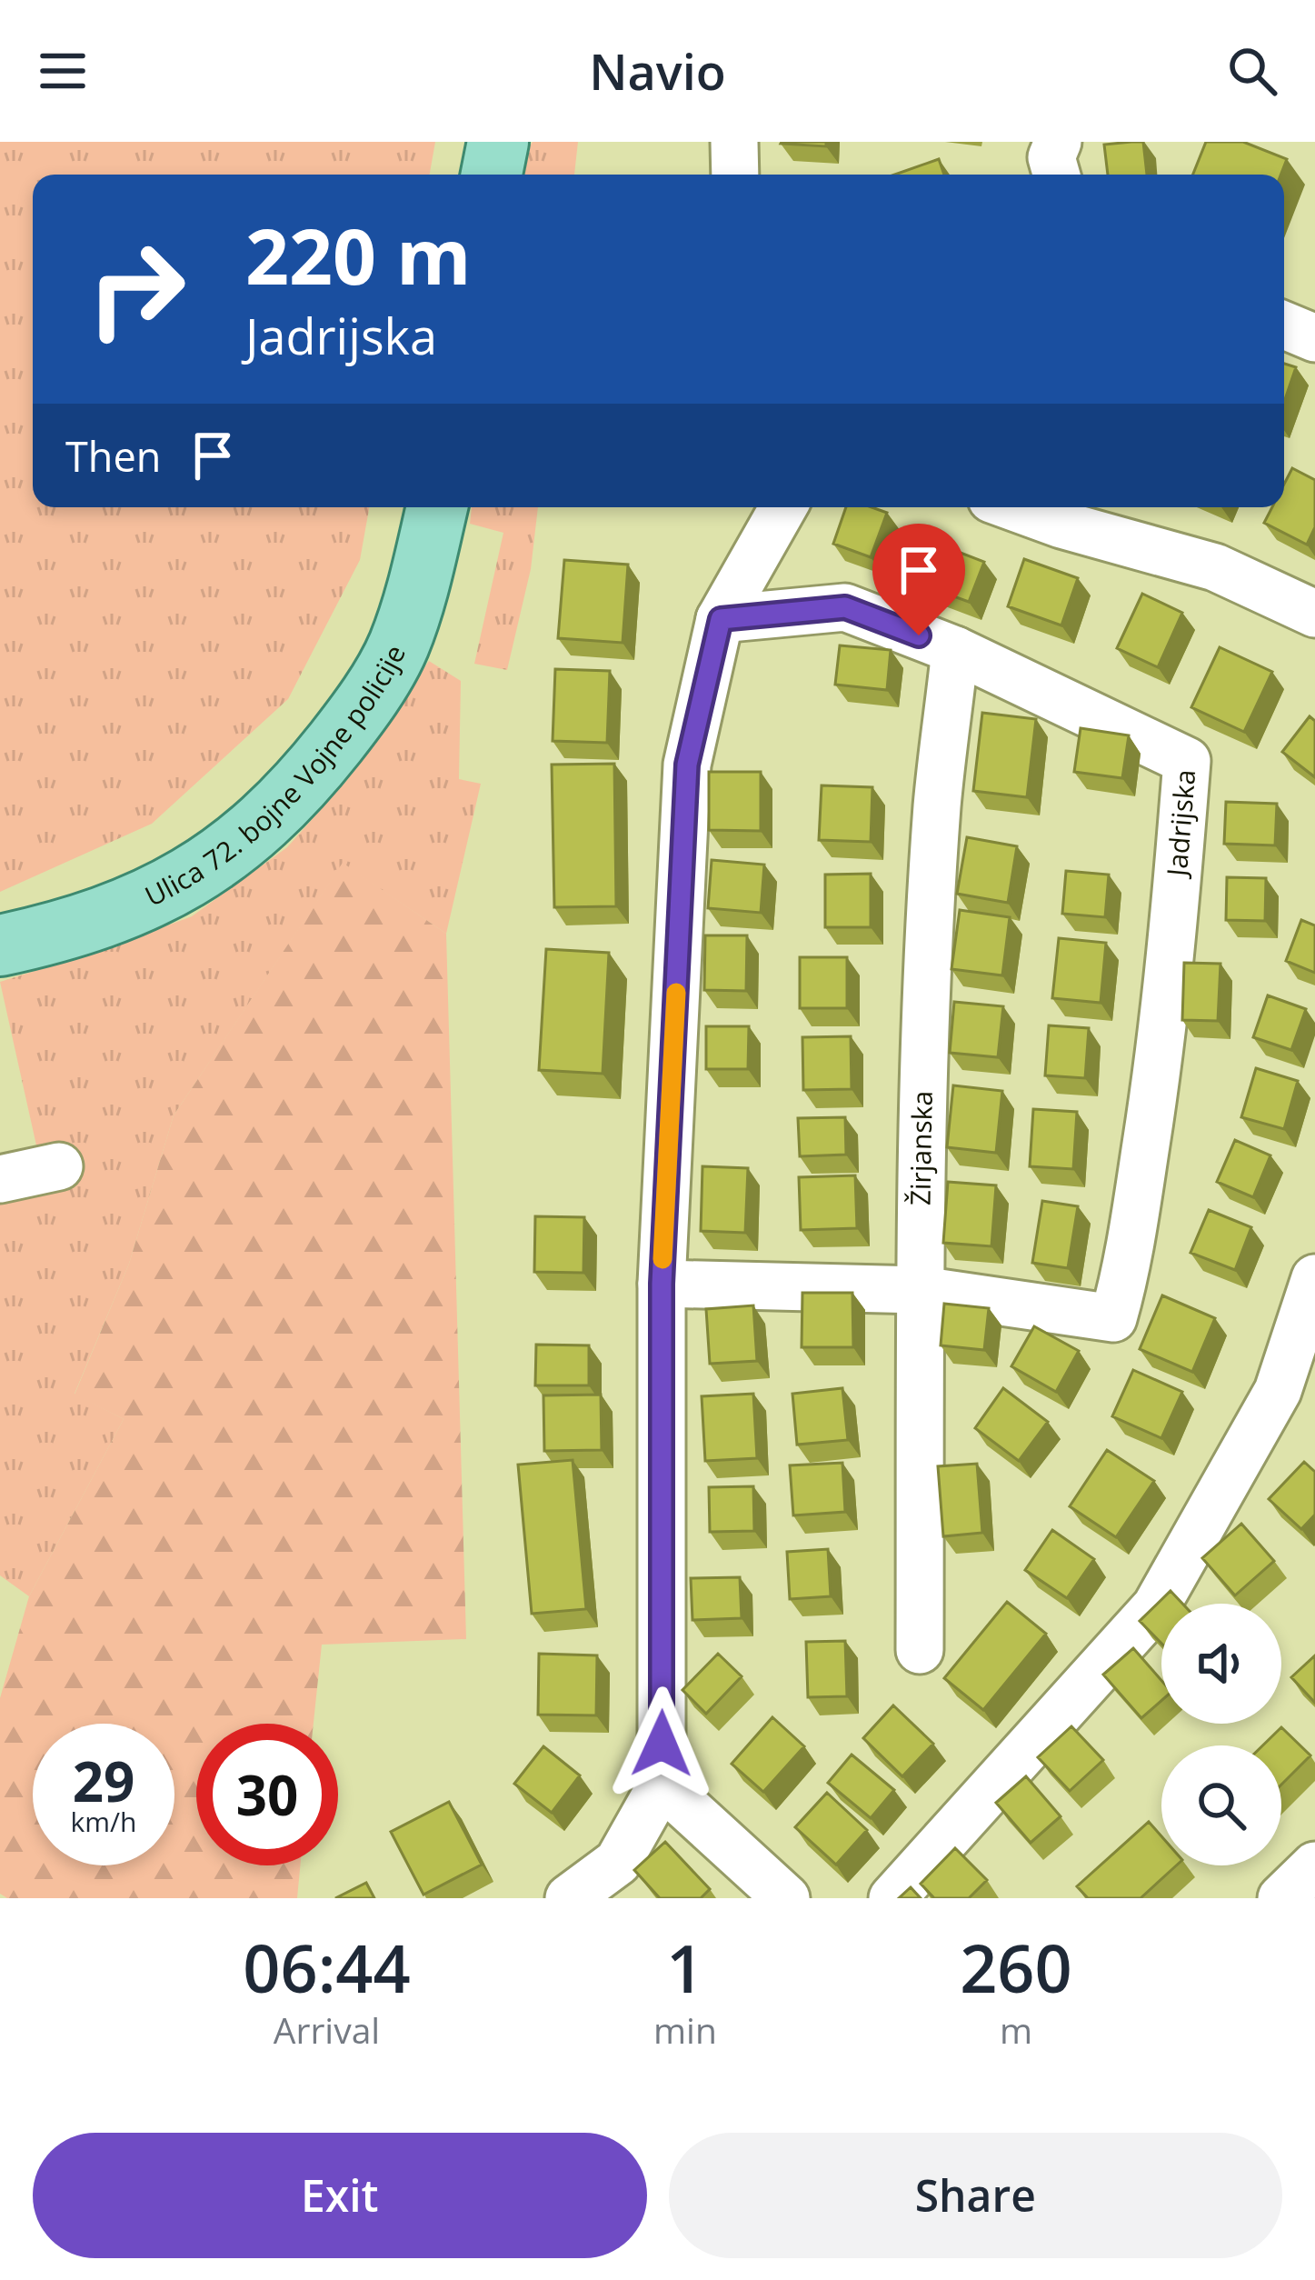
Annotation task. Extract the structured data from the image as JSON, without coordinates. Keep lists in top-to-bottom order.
{
  "streets": {
    "main road": ["Ulica 72. bojne Vojne policije"],
    "street": ["Jadrijska", "Žirjanska"]
  },
  "crossings": [
    ["Jadrijska", "Žirjanska"]
  ],
  "page": {
    "header": "Navio",
    "turn": ["220 m", "Jadrijska"],
    "then": "Then",
    "speed": "29 km/h",
    "limit": "30",
    "eta": [
      "06:44",
      "Arrival",
      "1",
      "min",
      "260",
      "m"
    ],
    "buttons": ["Exit", "Share"]
  }
}
